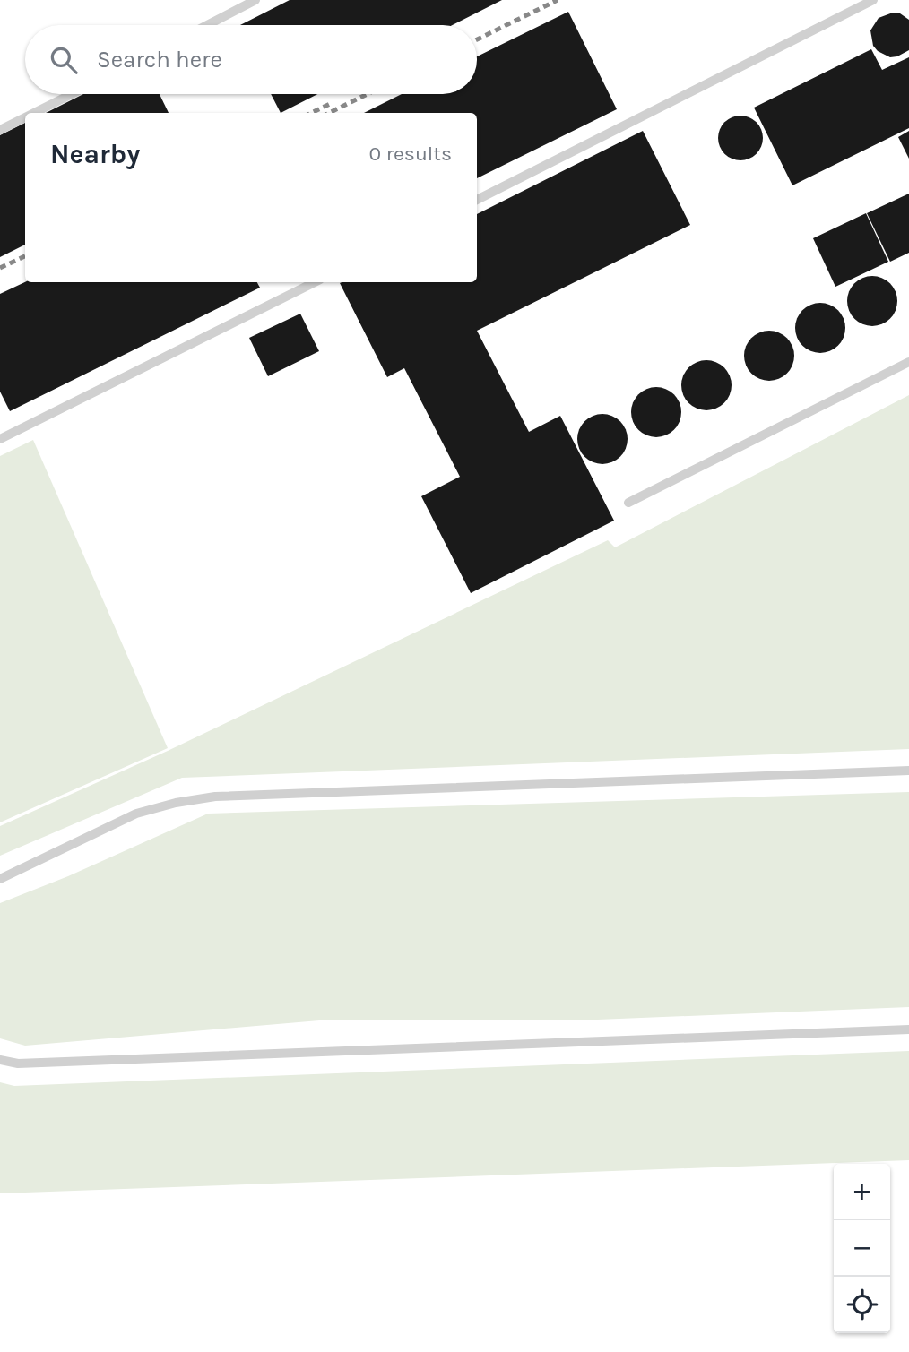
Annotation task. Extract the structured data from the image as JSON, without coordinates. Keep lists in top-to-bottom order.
{
  "page": {
    "search": "Search here",
    "heading": ["Nearby", "0 results"],
    "map_buttons": ["+", "−"]
  }
}
